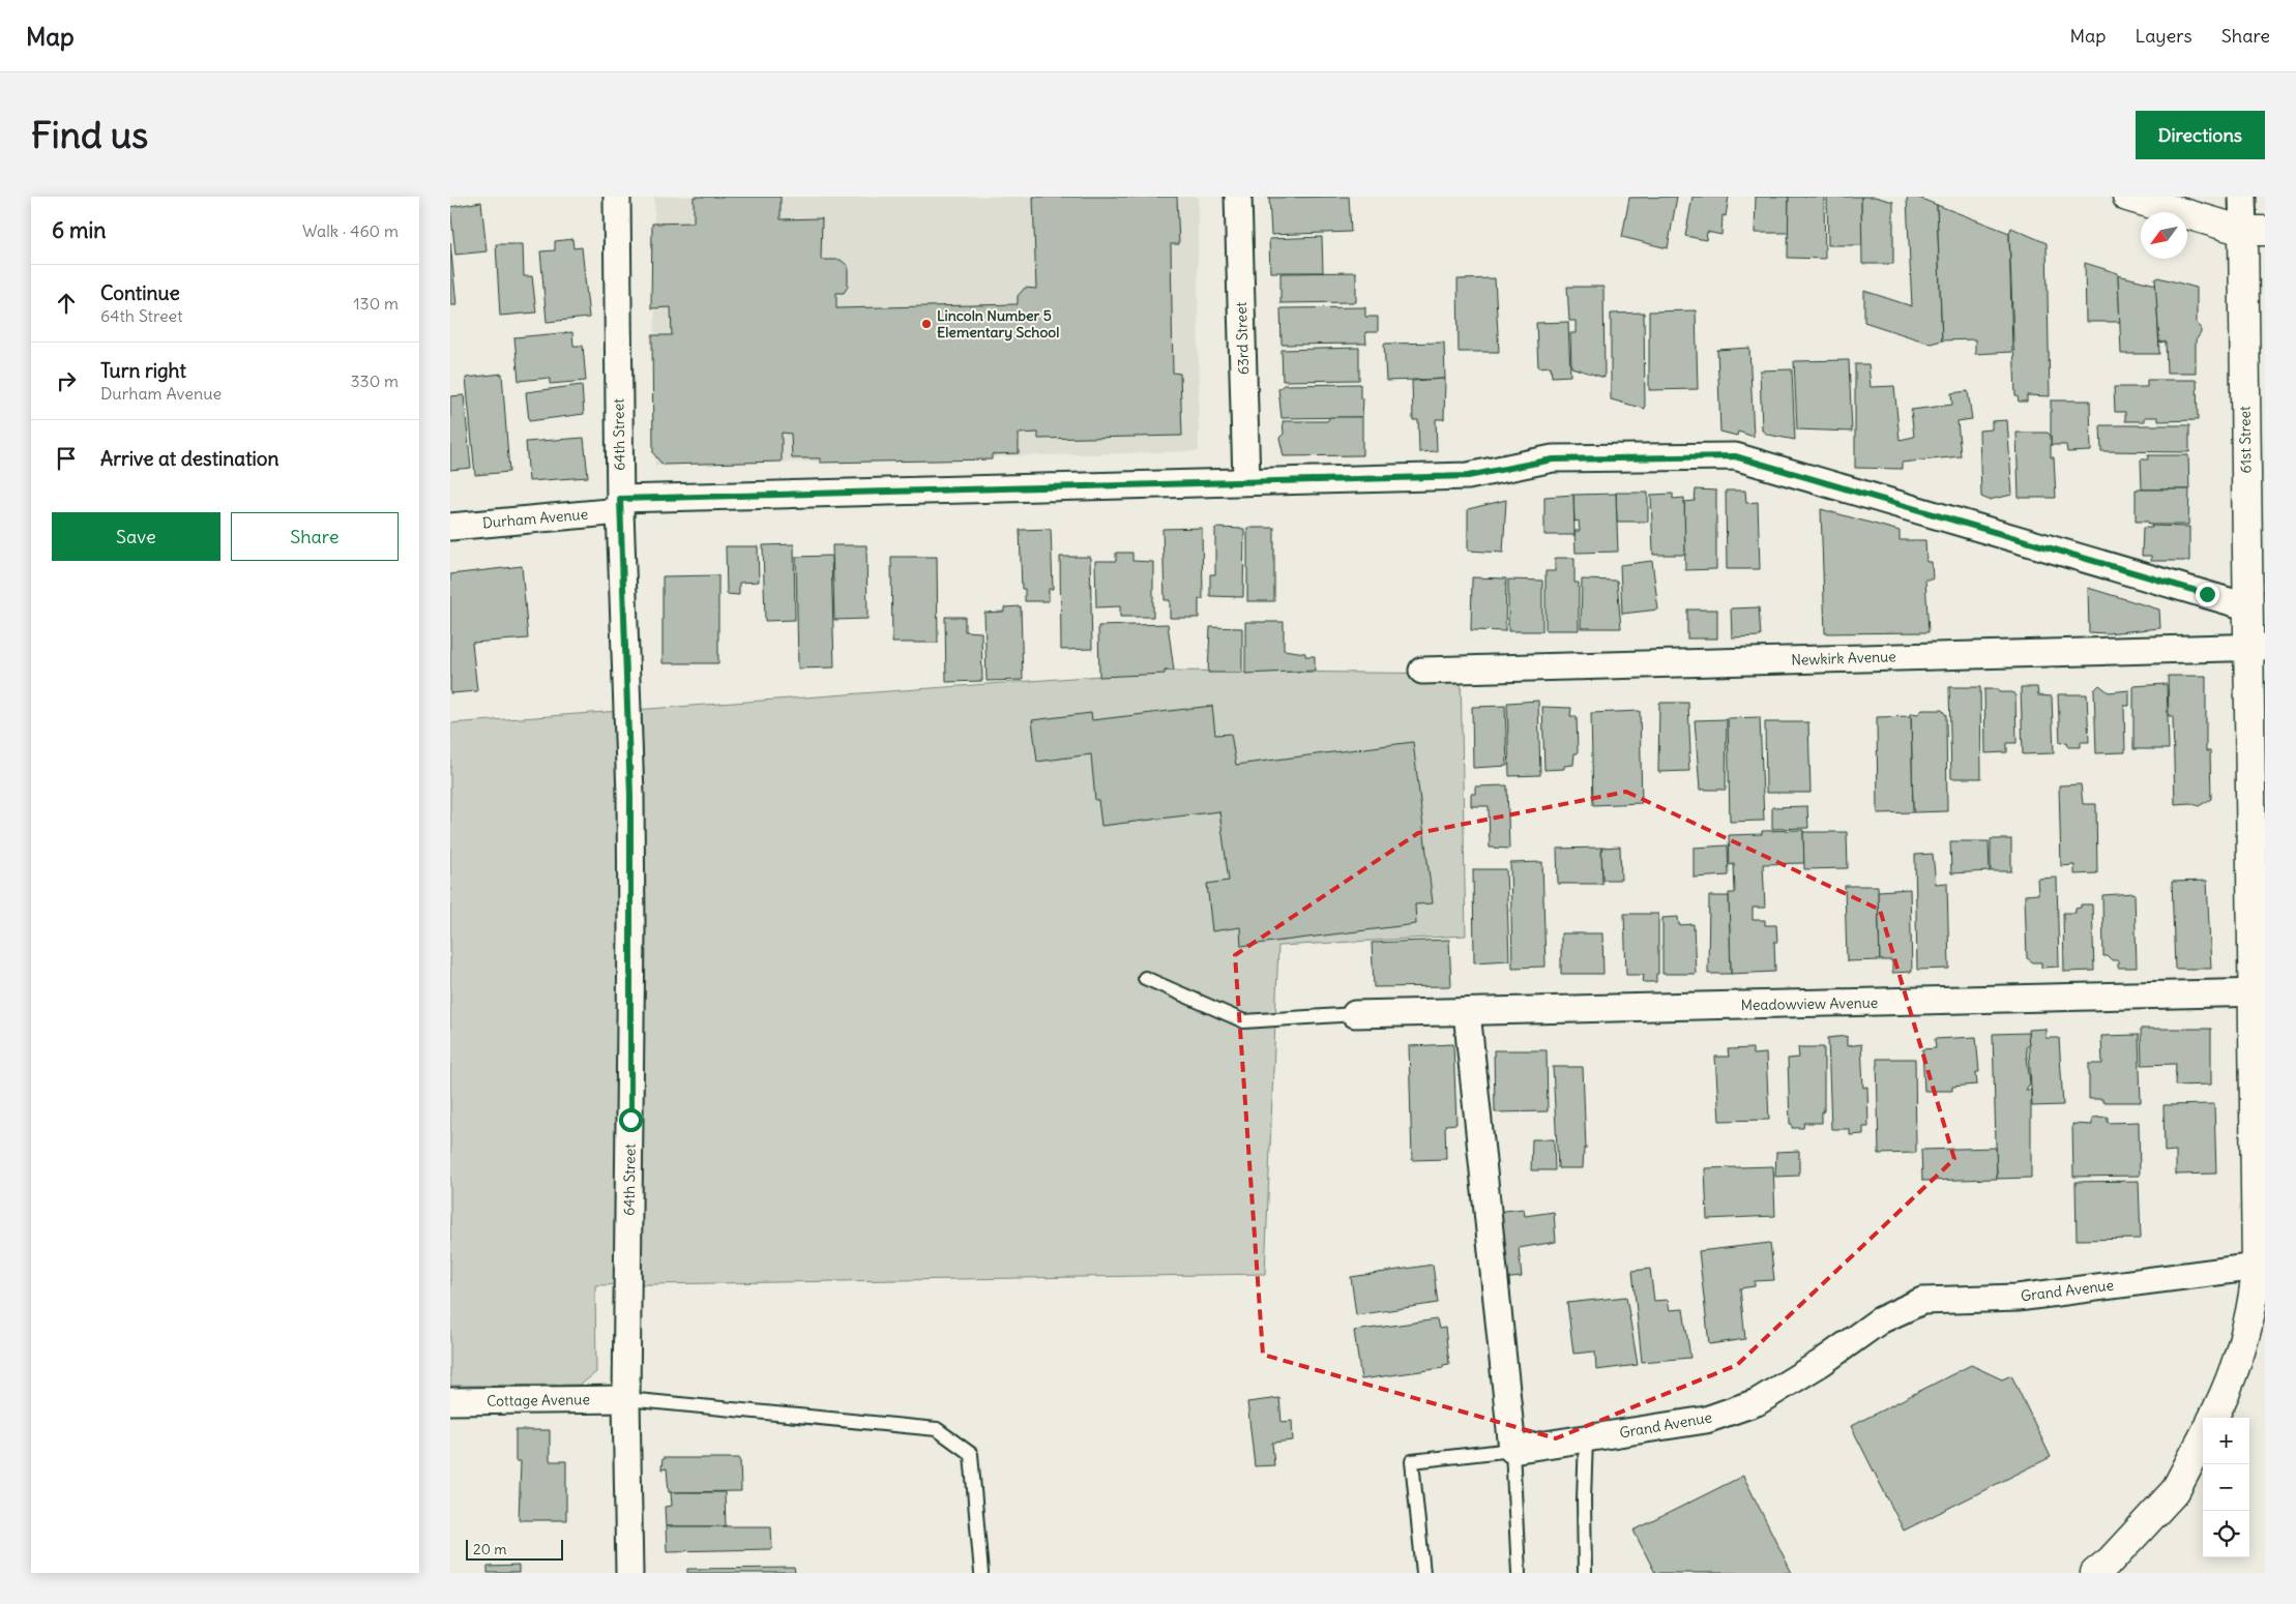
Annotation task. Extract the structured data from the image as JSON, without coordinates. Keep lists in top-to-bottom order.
{
  "streets": {
    "street": [
      "63rd Street",
      "64th Street",
      "61st Street",
      "Durham Avenue",
      "Newkirk Avenue",
      "Meadowview Avenue",
      "Grand Avenue",
      "Cottage Avenue"
    ]
  },
  "crossings": [
    ["63rd Street", "Durham Avenue"],
    ["64th Street", "Durham Avenue"],
    ["64th Street", "Cottage Avenue"],
    ["61st Street", "Durham Avenue"],
    ["61st Street", "Newkirk Avenue"],
    ["61st Street", "Meadowview Avenue"],
    ["61st Street", "Grand Avenue"]
  ],
  "places": ["Lincoln Number 5 Elementary School"],
  "scale_bar": "20 m",
  "north": "bottom left",
  "page": {
    "header": "Map",
    "nav": ["Map", "Layers", "Share"],
    "buttons": [
      "Directions",
      ["Save", "Share"]
    ],
    "title": "Find us",
    "heading": ["6 min", "Walk · 460 m"],
    "list": [
      ["Continue", "64th Street", "130 m"],
      ["Turn right", "Durham Avenue", "330 m"],
      "Arrive at destination"
    ],
    "map_buttons": ["+", "−"],
    "scale": "20 m"
  }
}
